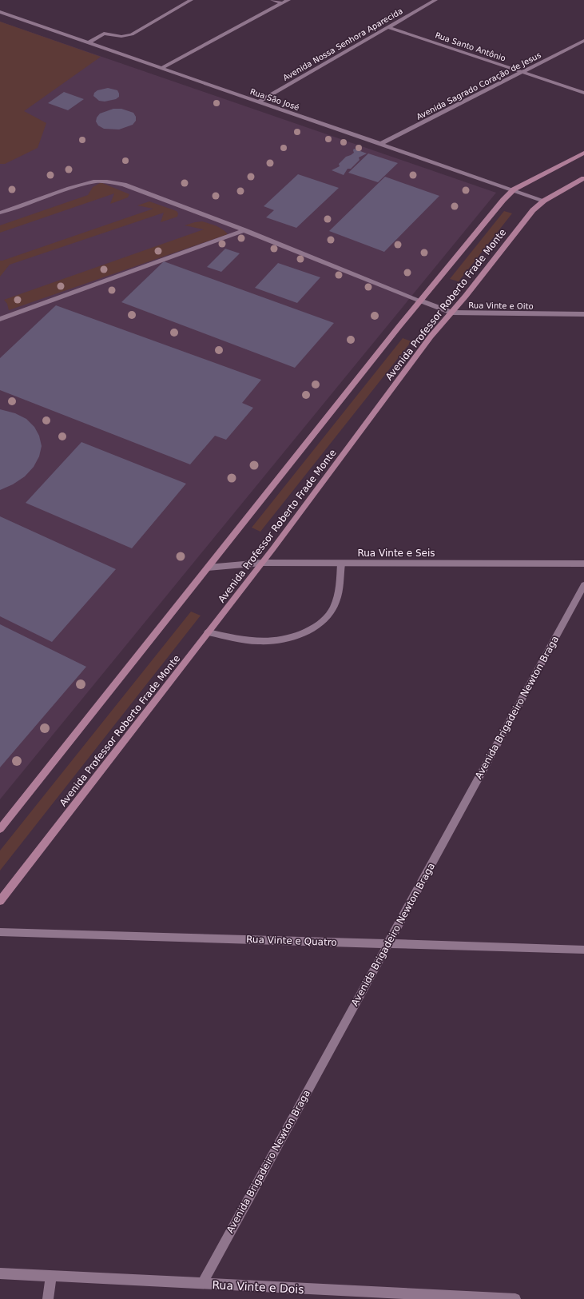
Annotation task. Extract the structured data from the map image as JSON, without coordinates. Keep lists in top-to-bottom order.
{
  "streets": {
    "main road": ["Avenida Professor Roberto Frade Monte"],
    "street": [
      "Avenida Nossa Senhora Aparecida",
      "Rua Santo Antônio",
      "Avenida Sagrado Coração de Jesus",
      "Rua São José",
      "Rua Vinte e Oito",
      "Rua Vinte e Seis",
      "Avenida Brigadeiro Newton Braga",
      "Rua Vinte e Quatro",
      "Rua Vinte e Dois"
    ]
  },
  "crossings": [
    ["Avenida Nossa Senhora Aparecida", "Rua Santo Antônio"],
    ["Avenida Nossa Senhora Aparecida", "Rua São José"],
    ["Rua Santo Antônio", "Avenida Sagrado Coração de Jesus"],
    ["Avenida Sagrado Coração de Jesus", "Rua São José"],
    ["Rua São José", "Avenida Professor Roberto Frade Monte"],
    ["Avenida Professor Roberto Frade Monte", "Rua Vinte e Oito"],
    ["Avenida Professor Roberto Frade Monte", "Rua Vinte e Seis"],
    ["Avenida Brigadeiro Newton Braga", "Rua Vinte e Quatro"],
    ["Avenida Brigadeiro Newton Braga", "Rua Vinte e Dois"]
  ]
}
